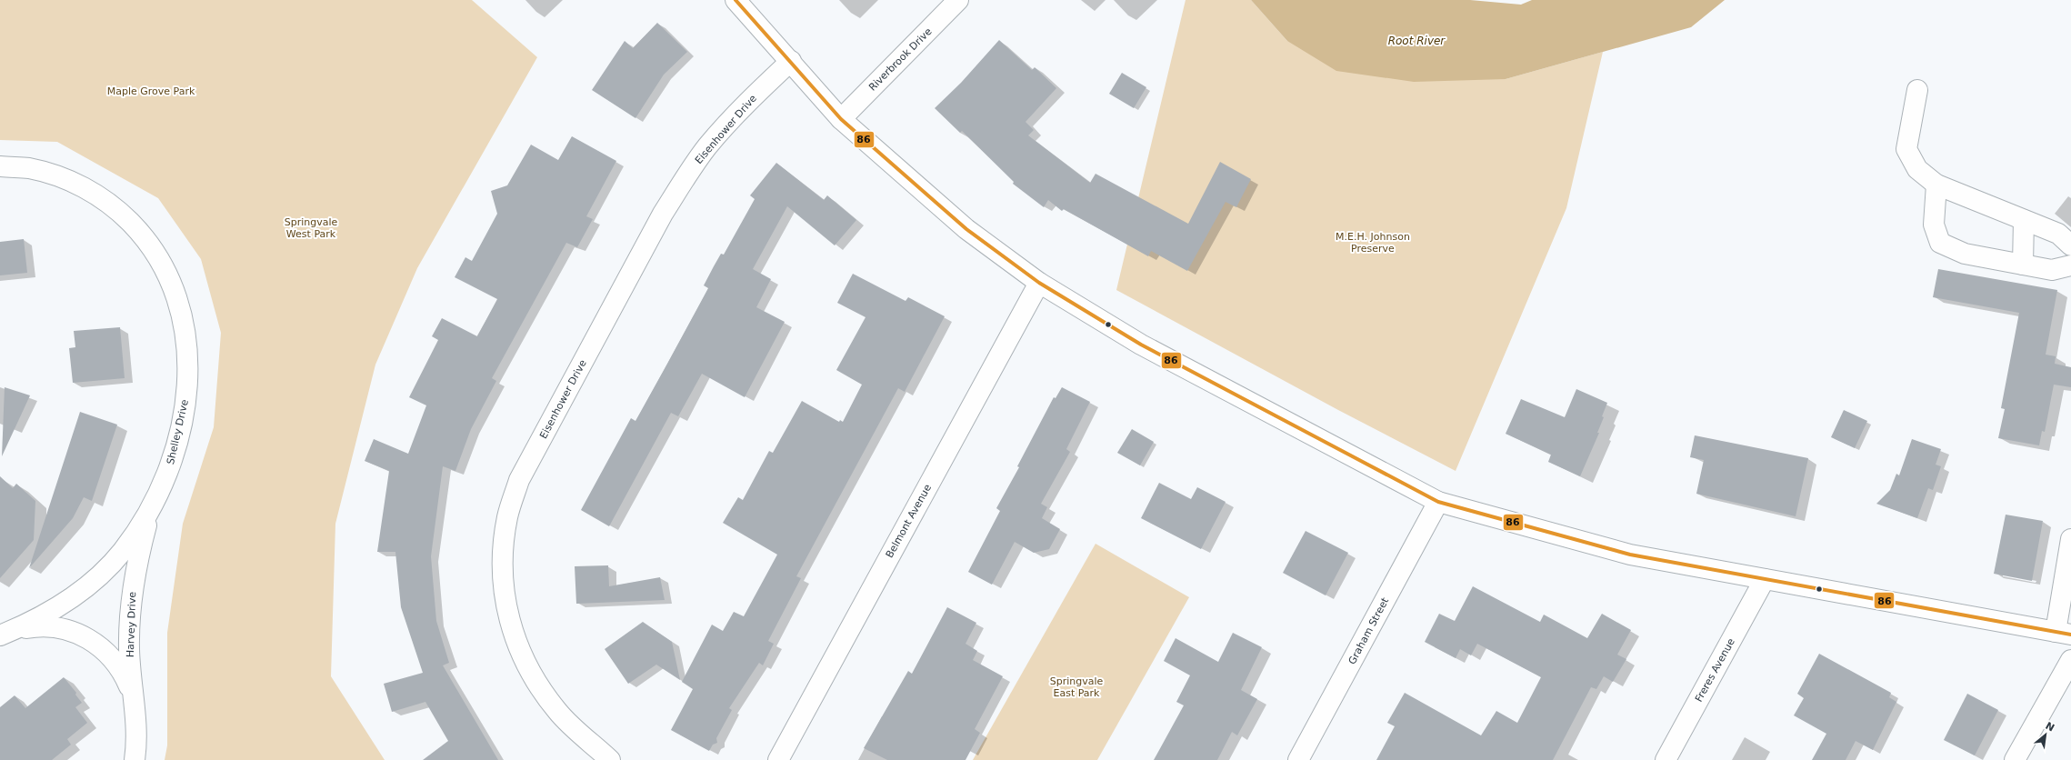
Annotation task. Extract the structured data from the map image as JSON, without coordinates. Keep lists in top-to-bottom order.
{
  "streets": {
    "street": [
      "Riverbrook Drive",
      "Eisenhower Drive",
      "Shelley Drive",
      "Belmont Avenue",
      "Harvey Drive",
      "Graham Street",
      "Freres Avenue"
    ]
  },
  "crossings": [
    ["Shelley Drive", "Harvey Drive"]
  ],
  "water": ["Root River"],
  "parks": [
    "Maple Grove Park",
    "Springvale West Park",
    "M.E.H. Johnson Preserve",
    "Springvale East Park"
  ],
  "lines": ["transit line 86"],
  "north": "top right"
}
